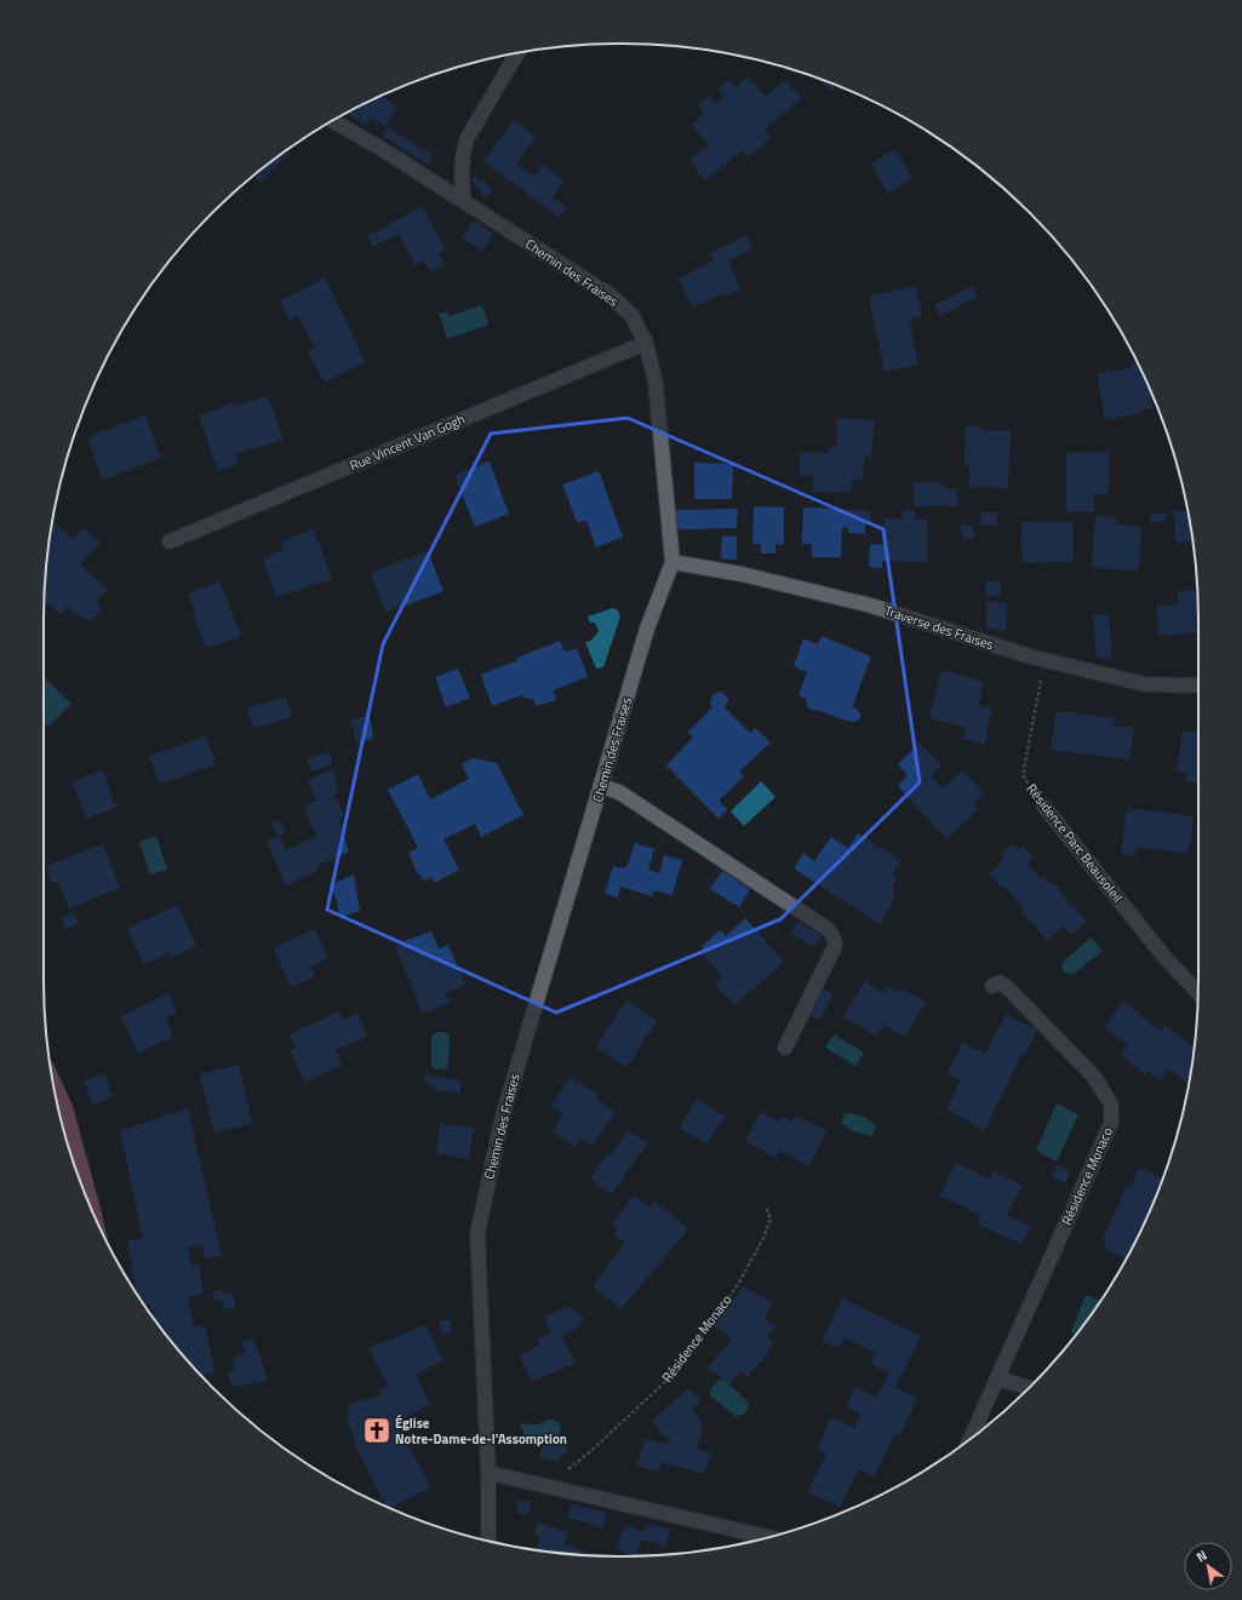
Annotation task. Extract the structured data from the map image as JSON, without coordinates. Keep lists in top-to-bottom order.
{
  "streets": {
    "street": [
      "Chemin des Fraises",
      "Rue Vincent Van Gogh",
      "Traverse des Fraises",
      "Résidence Parc Beausoleil",
      "Résidence Monaco"
    ]
  },
  "crossings": [
    ["Chemin des Fraises", "Rue Vincent Van Gogh"],
    ["Chemin des Fraises", "Traverse des Fraises"],
    ["Traverse des Fraises", "Résidence Parc Beausoleil"]
  ],
  "places": {
    "church": ["Église Notre-Dame-de-l'Assomption"]
  },
  "north": "top left"
}
